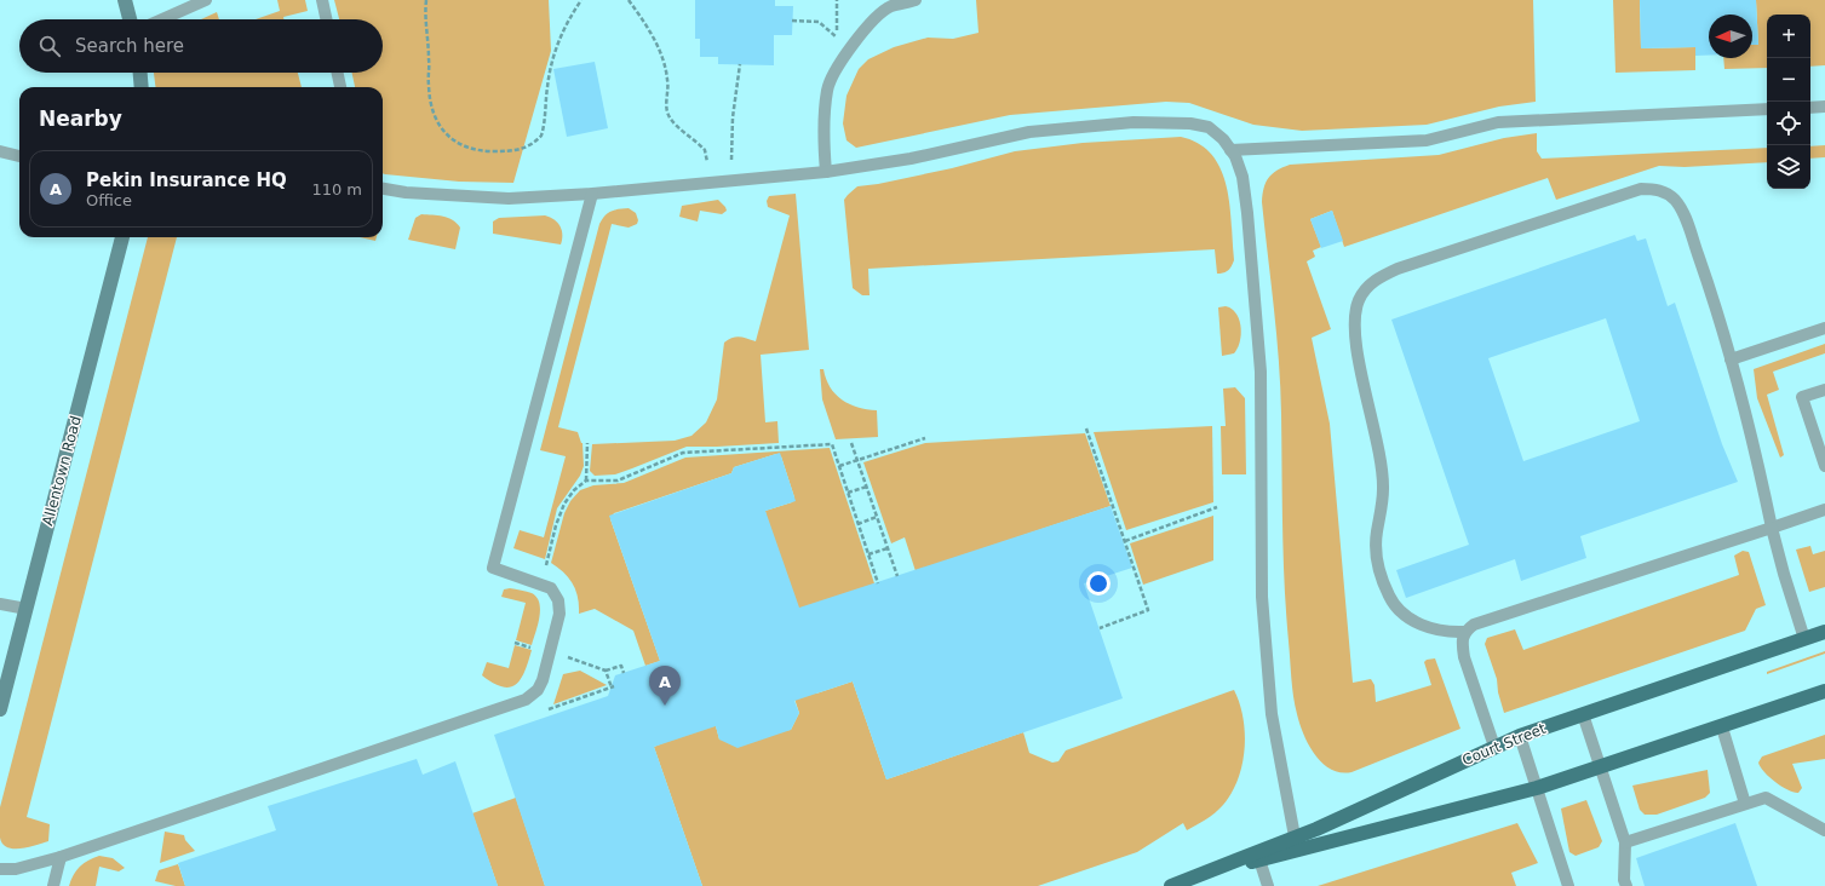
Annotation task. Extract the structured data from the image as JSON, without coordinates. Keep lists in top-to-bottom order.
{
  "streets": {
    "main road": ["Court Street"],
    "street": ["Allentown Road"]
  },
  "north": "left",
  "page": {
    "map_buttons": ["+", "−"],
    "search": "Search here",
    "heading": "Nearby",
    "list": [
      {
        "mark": "A",
        "name": "Pekin Insurance HQ",
        "note": "Office",
        "value": "110 m"
      }
    ],
    "pins": "A"
  }
}
